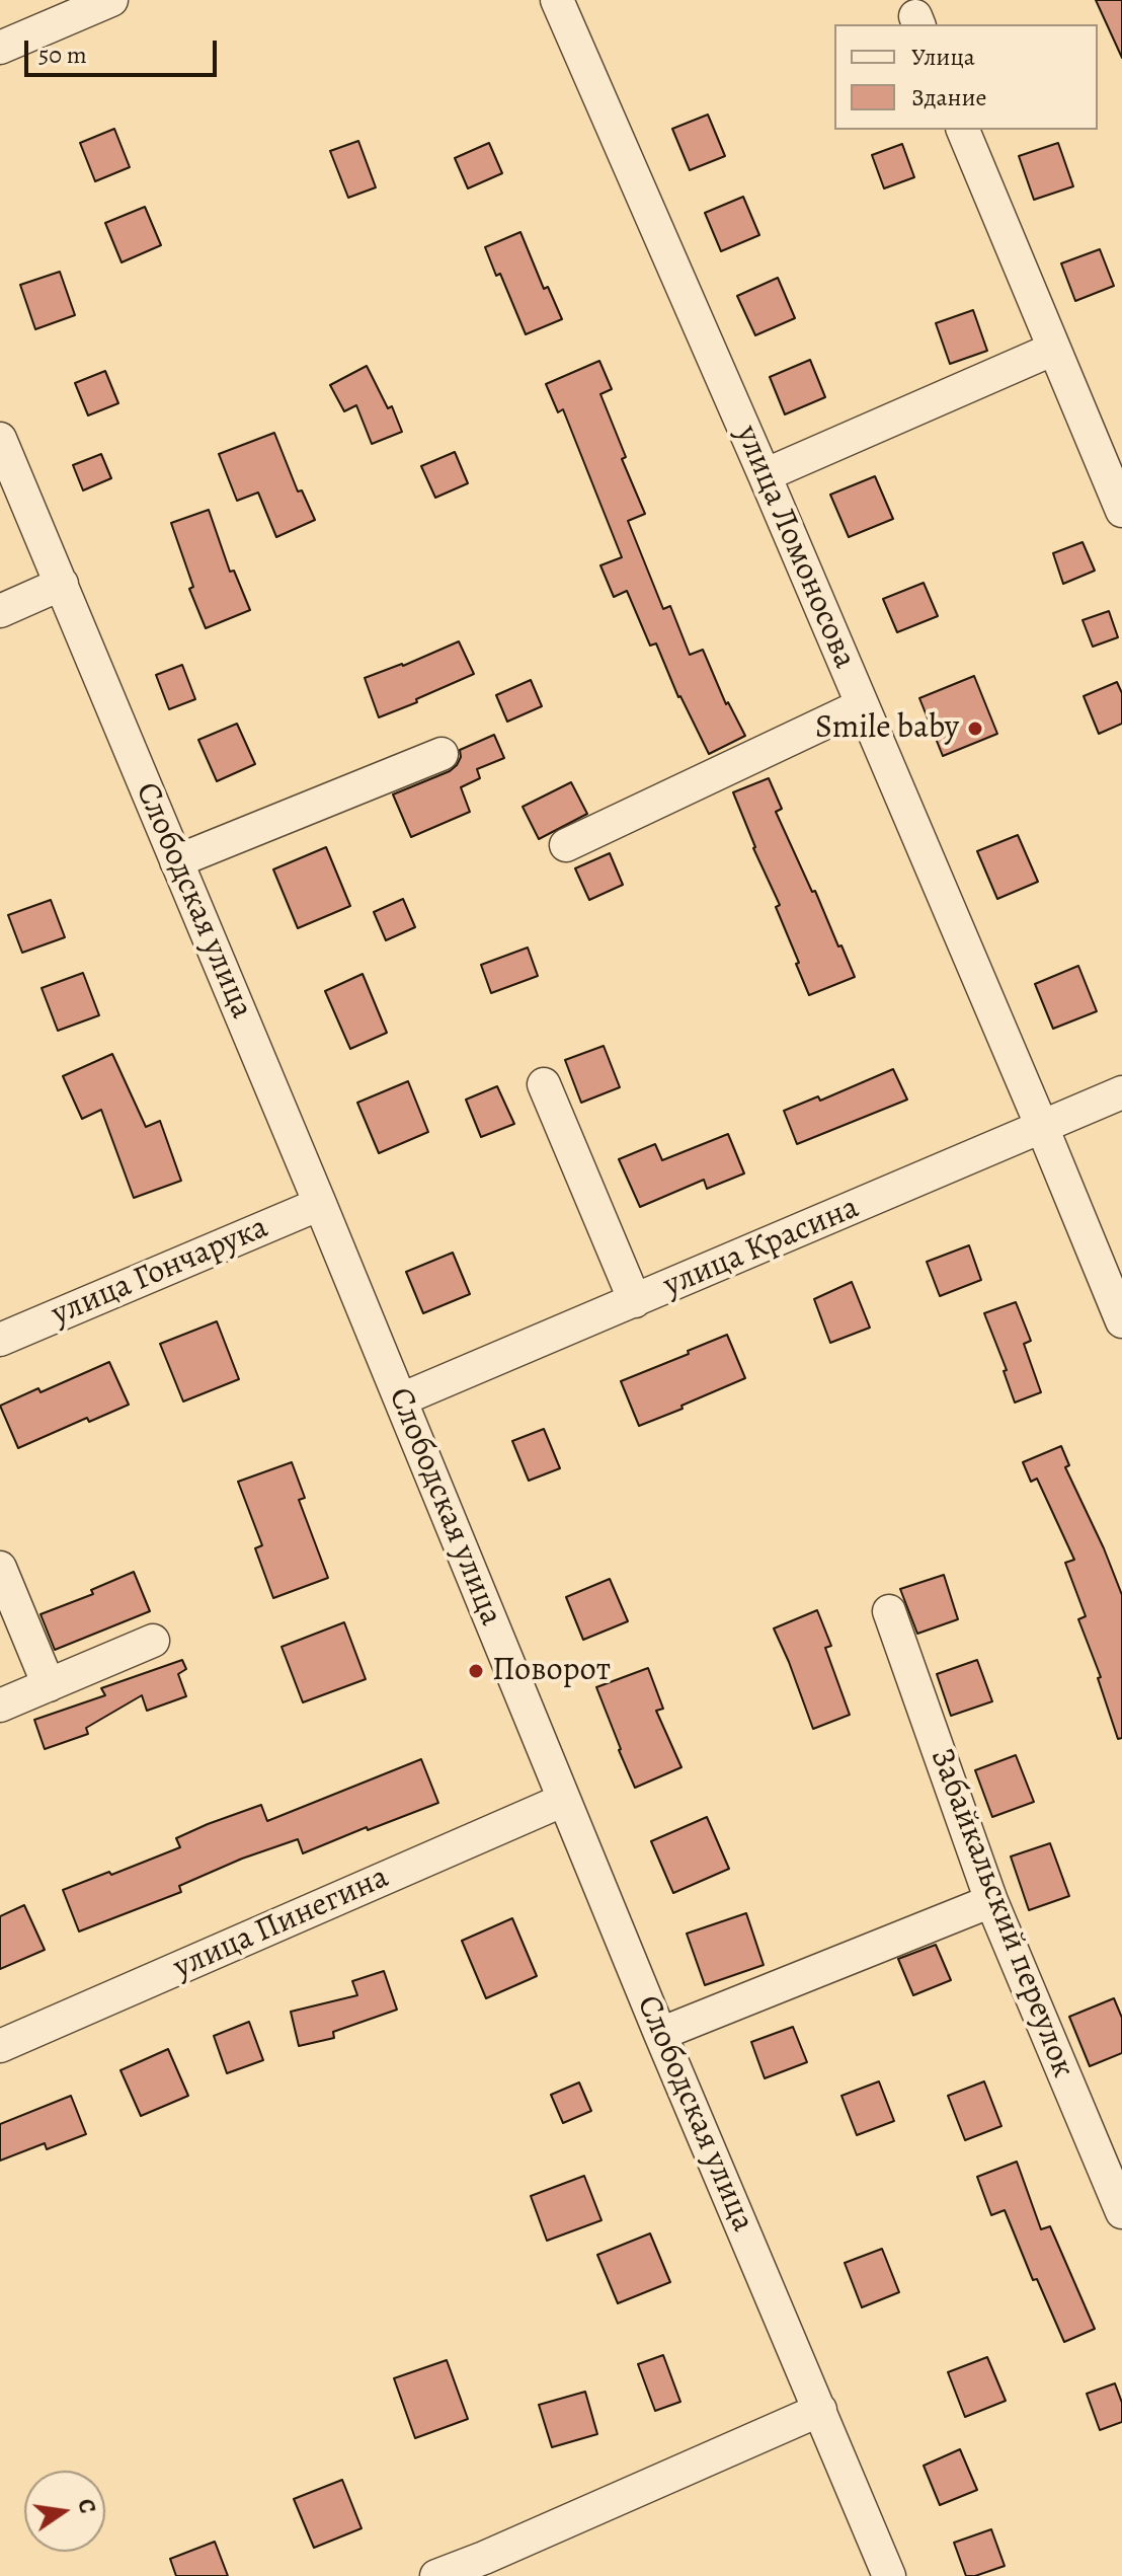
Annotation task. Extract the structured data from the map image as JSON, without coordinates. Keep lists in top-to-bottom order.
{
  "streets": {
    "street": [
      "улица Ломоносова",
      "Слободская улица",
      "улица Красина",
      "улица Гончарука",
      "Забайкальский переулок",
      "улица Пинегина"
    ]
  },
  "crossings": [
    ["улица Ломоносова", "улица Красина"],
    ["Слободская улица", "улица Красина"],
    ["Слободская улица", "улица Гончарука"],
    ["Слободская улица", "улица Пинегина"]
  ],
  "places": ["Smile baby", "Поворот"],
  "legend": ["Улица", "Здание"],
  "scale_bar": "50 m",
  "north": "right"
}
